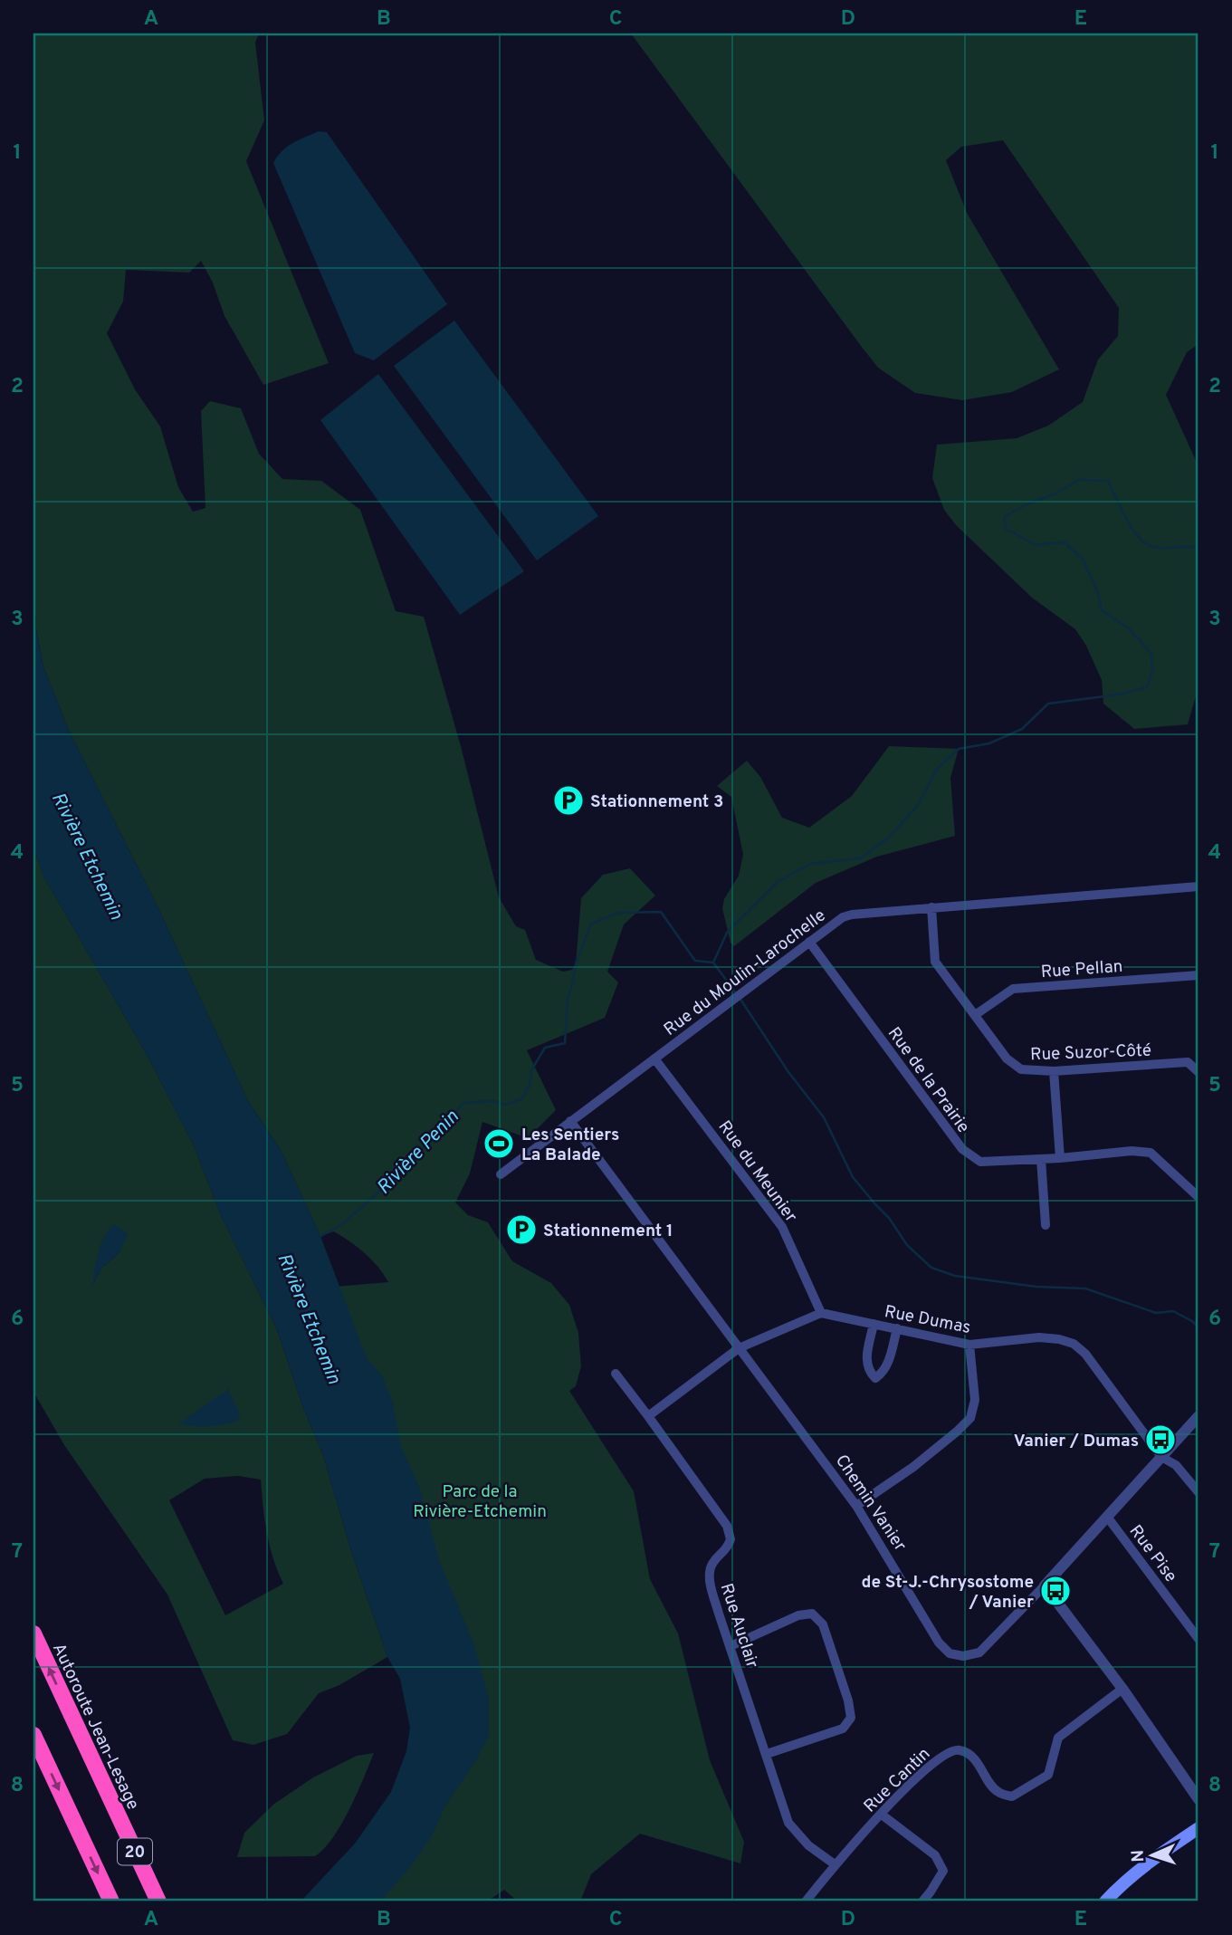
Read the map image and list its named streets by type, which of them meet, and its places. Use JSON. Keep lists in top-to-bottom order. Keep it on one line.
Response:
{"streets":{"highway":["Autoroute Jean-Lesage","20"],"street":["Rue Pellan","Rue du Moulin-Larochelle","Rue Suzor-Côté","Rue de la Prairie","Rue du Meunier","Rue Dumas","Chemin Vanier","Rue Pise","Rue Auclair","Rue Cantin"]},"crossings":[["Rue Pellan","Rue Suzor-Côté"],["Rue du Moulin-Larochelle","Rue Suzor-Côté"],["Rue du Moulin-Larochelle","Rue de la Prairie"],["Rue du Moulin-Larochelle","Rue du Meunier"],["Rue du Moulin-Larochelle","Chemin Vanier"],["Rue du Meunier","Rue Dumas"],["Rue Dumas","Chemin Vanier"],["Chemin Vanier","Rue Pise"],["Rue Auclair","Rue Cantin"]],"water":["Rivière Etchemin","Rivière Penin"],"parks":["Parc de la Rivière-Etchemin"],"places":{"parking":["Stationnement 3","Stationnement 1"],"sports":["Les Sentiers La Balade"],"bus stop":["Vanier / Dumas","de St-J.-Chrysostome / Vanier"]},"north":"left","grid":{"columns":["A","B","C","D","E"],"rows":["1","2","3","4","5","6","7","8"]}}
